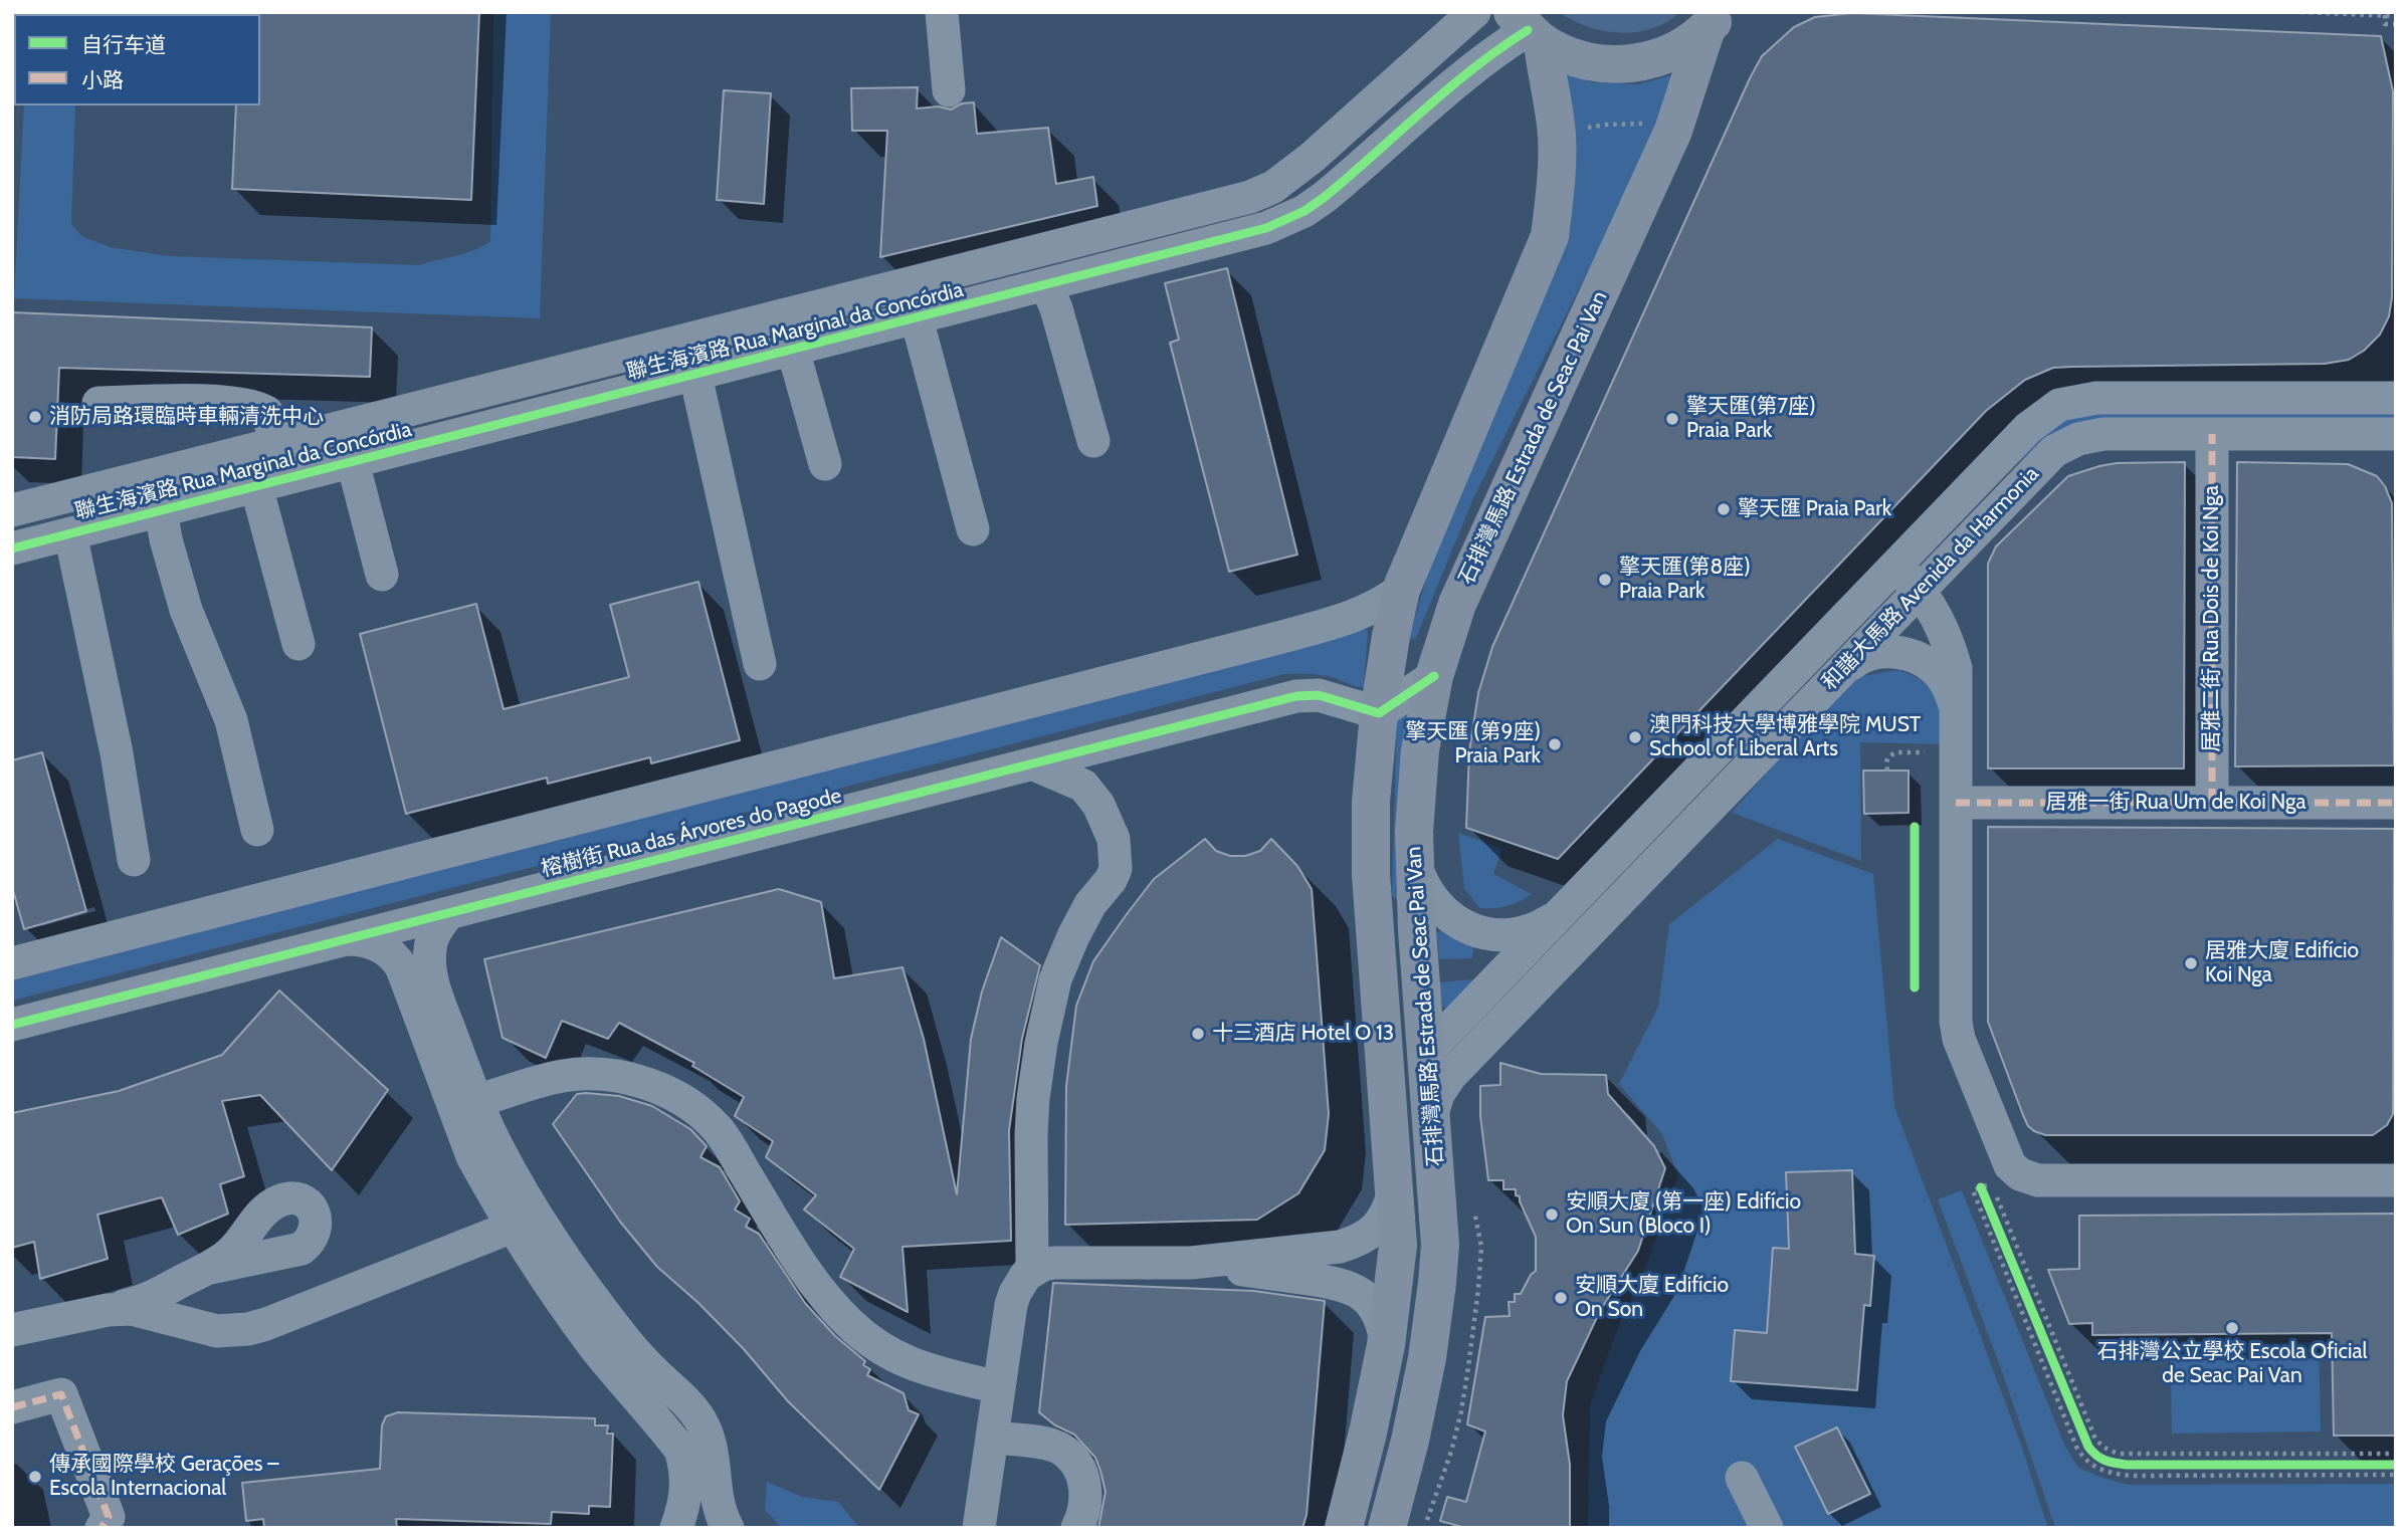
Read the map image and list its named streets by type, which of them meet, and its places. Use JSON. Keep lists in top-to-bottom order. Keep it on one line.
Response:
{"streets":{"main road":["石排灣馬路 Estrada de Seac Pai Van"],"street":["聯生海濱路 Rua Marginal da Concórdia","和諧大馬路 Avenida da Harmonia","居雅二街 Rua Dois de Koi Nga","居雅一街 Rua Um de Koi Nga","榕樹街 Rua das Árvores do Pagode"]},"crossings":[["聯生海濱路 Rua Marginal da Concórdia","石排灣馬路 Estrada de Seac Pai Van"],["石排灣馬路 Estrada de Seac Pai Van","和諧大馬路 Avenida da Harmonia"],["石排灣馬路 Estrada de Seac Pai Van","榕樹街 Rua das Árvores do Pagode"],["和諧大馬路 Avenida da Harmonia","居雅二街 Rua Dois de Koi Nga"],["居雅二街 Rua Dois de Koi Nga","居雅一街 Rua Um de Koi Nga"]],"places":["消防局路環臨時車輛清洗中心","擎天匯(第7座) Praia Park","擎天匯 Praia Park","擎天匯(第8座) Praia Park","澳門科技大學博雅學院 MUST School of Liberal Arts","擎天匯 (第9座) Praia Park","居雅大廈 Edifício Koi Nga","十三酒店 Hotel O 13","安順大廈 (第一座) Edifício On Sun (Bloco I)","安順大廈 Edifício On Son","石排灣公立學校 Escola Oficial de Seac Pai Van","傳承國際學校 Gerações – Escola Internacional"],"legend":["自行车道","小路"]}
